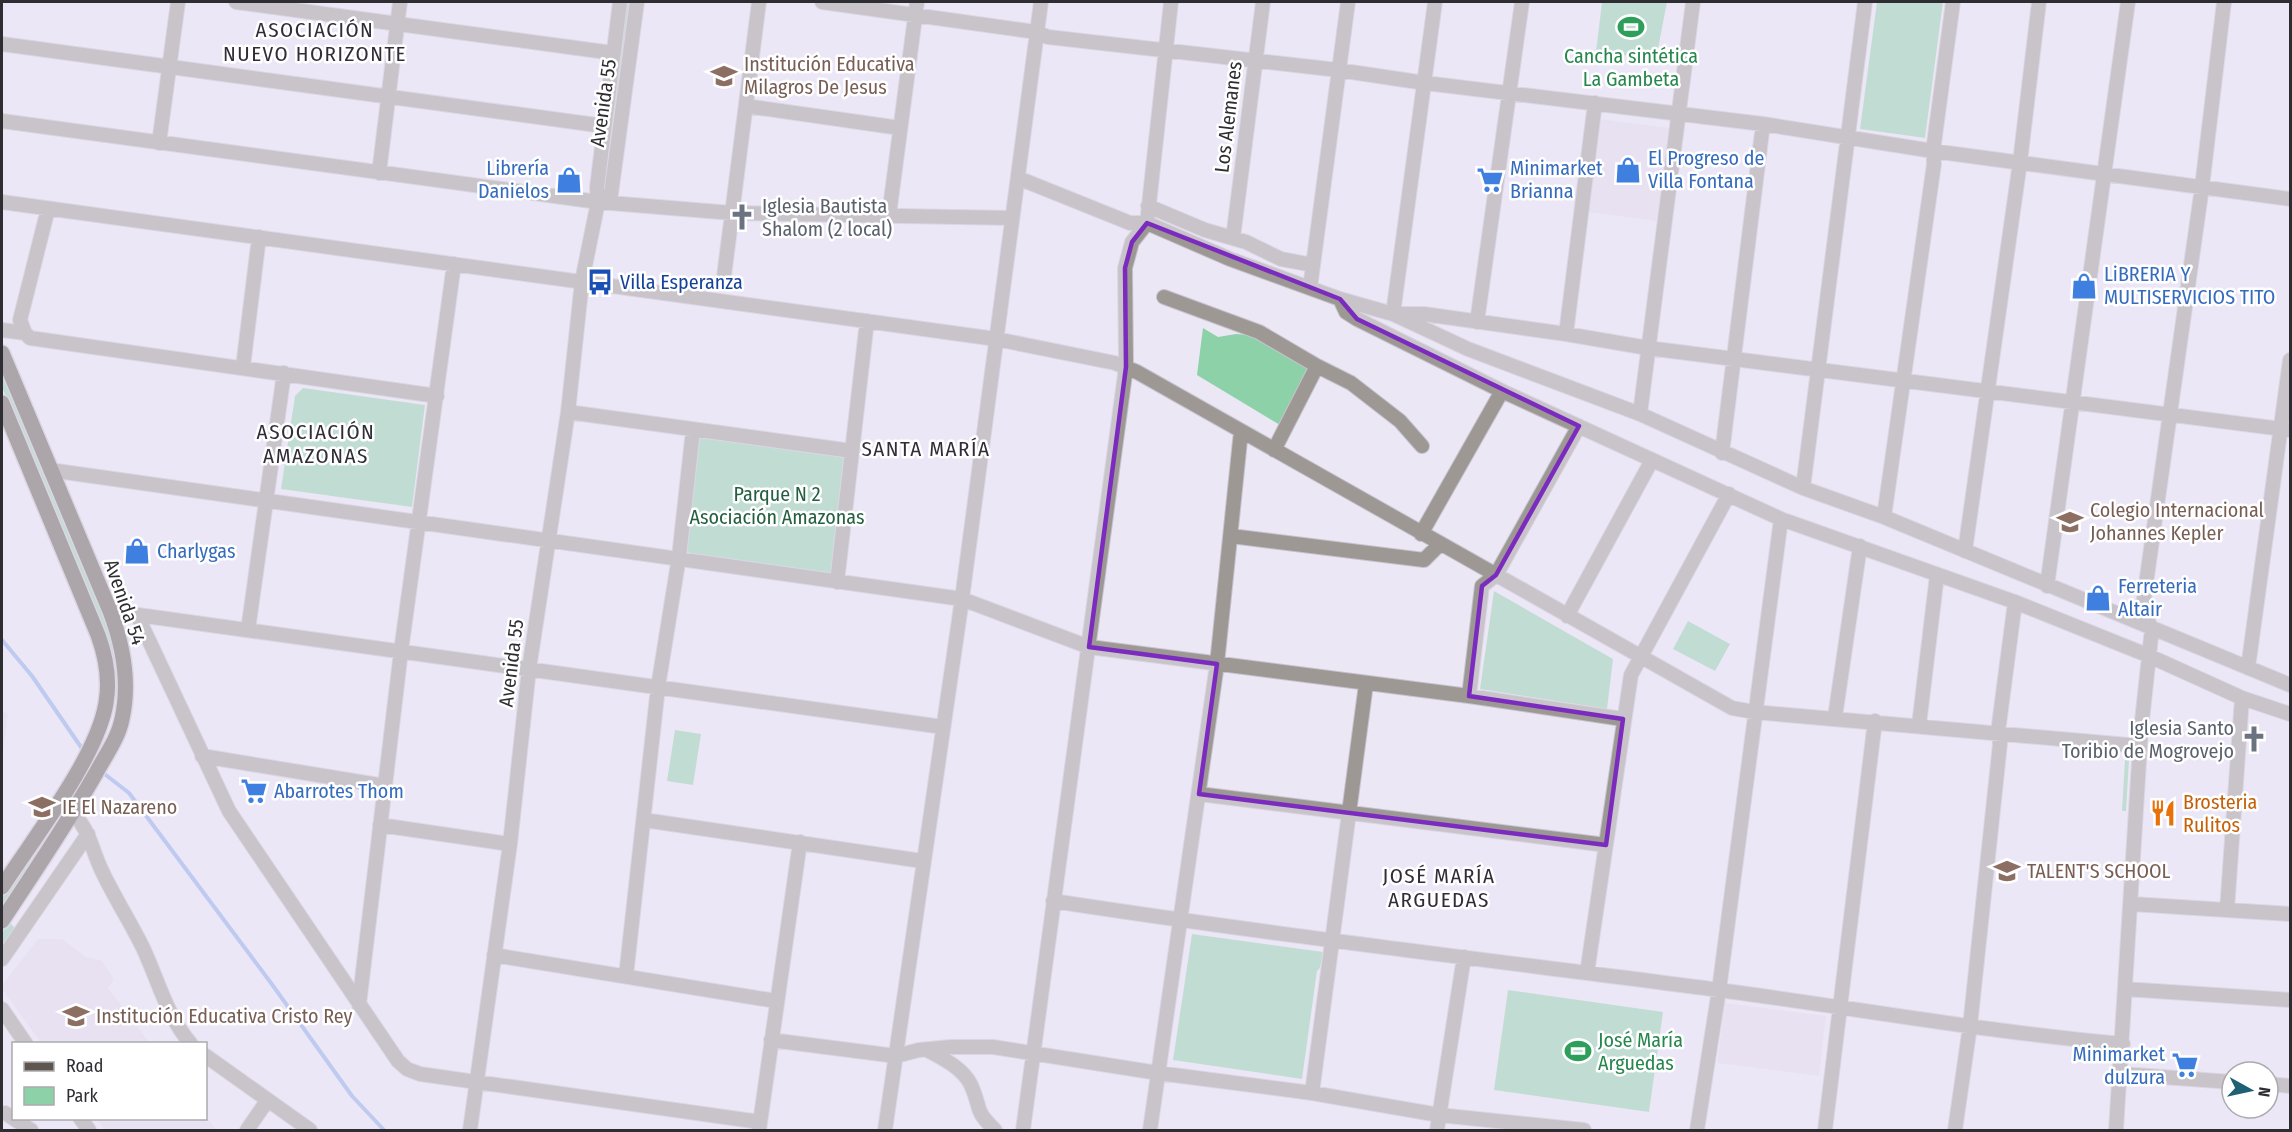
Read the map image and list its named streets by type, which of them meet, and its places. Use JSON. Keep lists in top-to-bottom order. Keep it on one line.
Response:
{"streets":{"main road":["Avenida 54"],"street":["Avenida 55","Los Alemanes"]},"districts":["ASOCIACIÓN NUEVO HORIZONTE","ASOCIACIÓN AMAZONAS","SANTA MARÍA","JOSÉ MARÍA ARGUEDAS"],"parks":["Parque N 2 Asociación Amazonas"],"places":{"sports":["Cancha sintética La Gambeta","José María Arguedas"],"school or university":["Institución Educativa Milagros De Jesus","Colegio Internacional Johannes Kepler","IE El Nazareno","TALENT'S SCHOOL","Institución Educativa Cristo Rey"],"shop":["El Progreso de Villa Fontana","Librería Danielos","LiBRERIA Y MULTISERVICIOS TITO","Charlygas","Ferreteria Altair"],"supermarket":["Minimarket Brianna","Abarrotes Thom","Minimarket dulzura"],"church":["Iglesia Bautista Shalom (2 local)","Iglesia Santo Toribio de Mogrovejo"],"bus stop":["Villa Esperanza"],"restaurant":["Brosteria Rulitos"]},"legend":["Road","Park"],"north":"right"}
